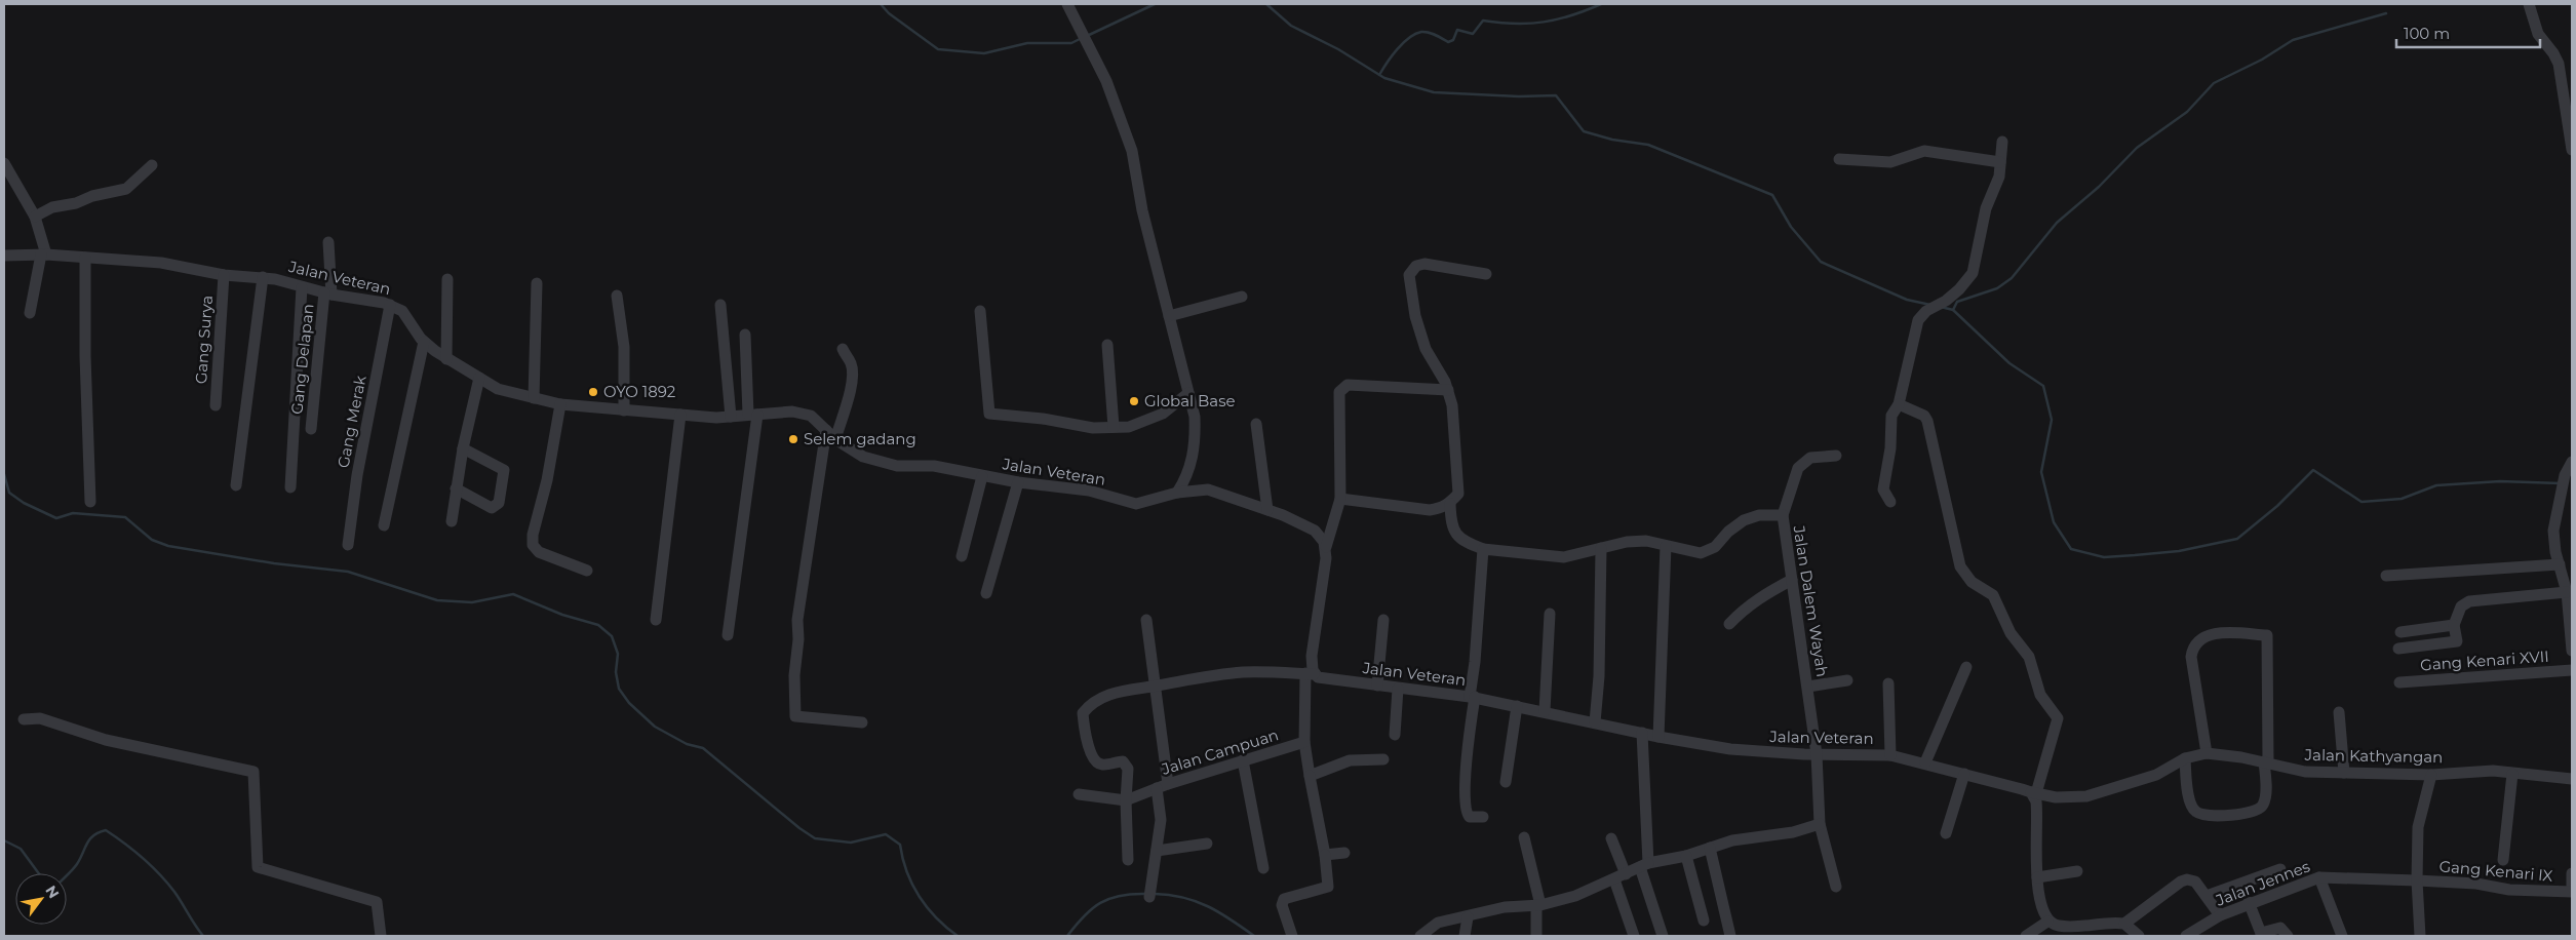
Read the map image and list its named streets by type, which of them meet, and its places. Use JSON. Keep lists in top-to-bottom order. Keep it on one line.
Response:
{"streets":{"street":["Jalan Veteran","Gang Surya","Gang Delapan","Gang Merak","Jalan Dalem Wayah","Gang Kenari XVII","Jalan Campuan","Jalan Kathyangan","Gang Kenari IX","Jalan Jennes"]},"crossings":[["Jalan Veteran","Gang Surya"],["Jalan Veteran","Gang Delapan"],["Jalan Veteran","Gang Merak"],["Jalan Veteran","Jalan Dalem Wayah"],["Jalan Veteran","Jalan Campuan"],["Jalan Veteran","Jalan Kathyangan"],["Gang Kenari IX","Jalan Jennes"]],"places":["OYO 1892","Global Base","Selem gadang"],"scale_bar":"100 m","north":"top right"}
